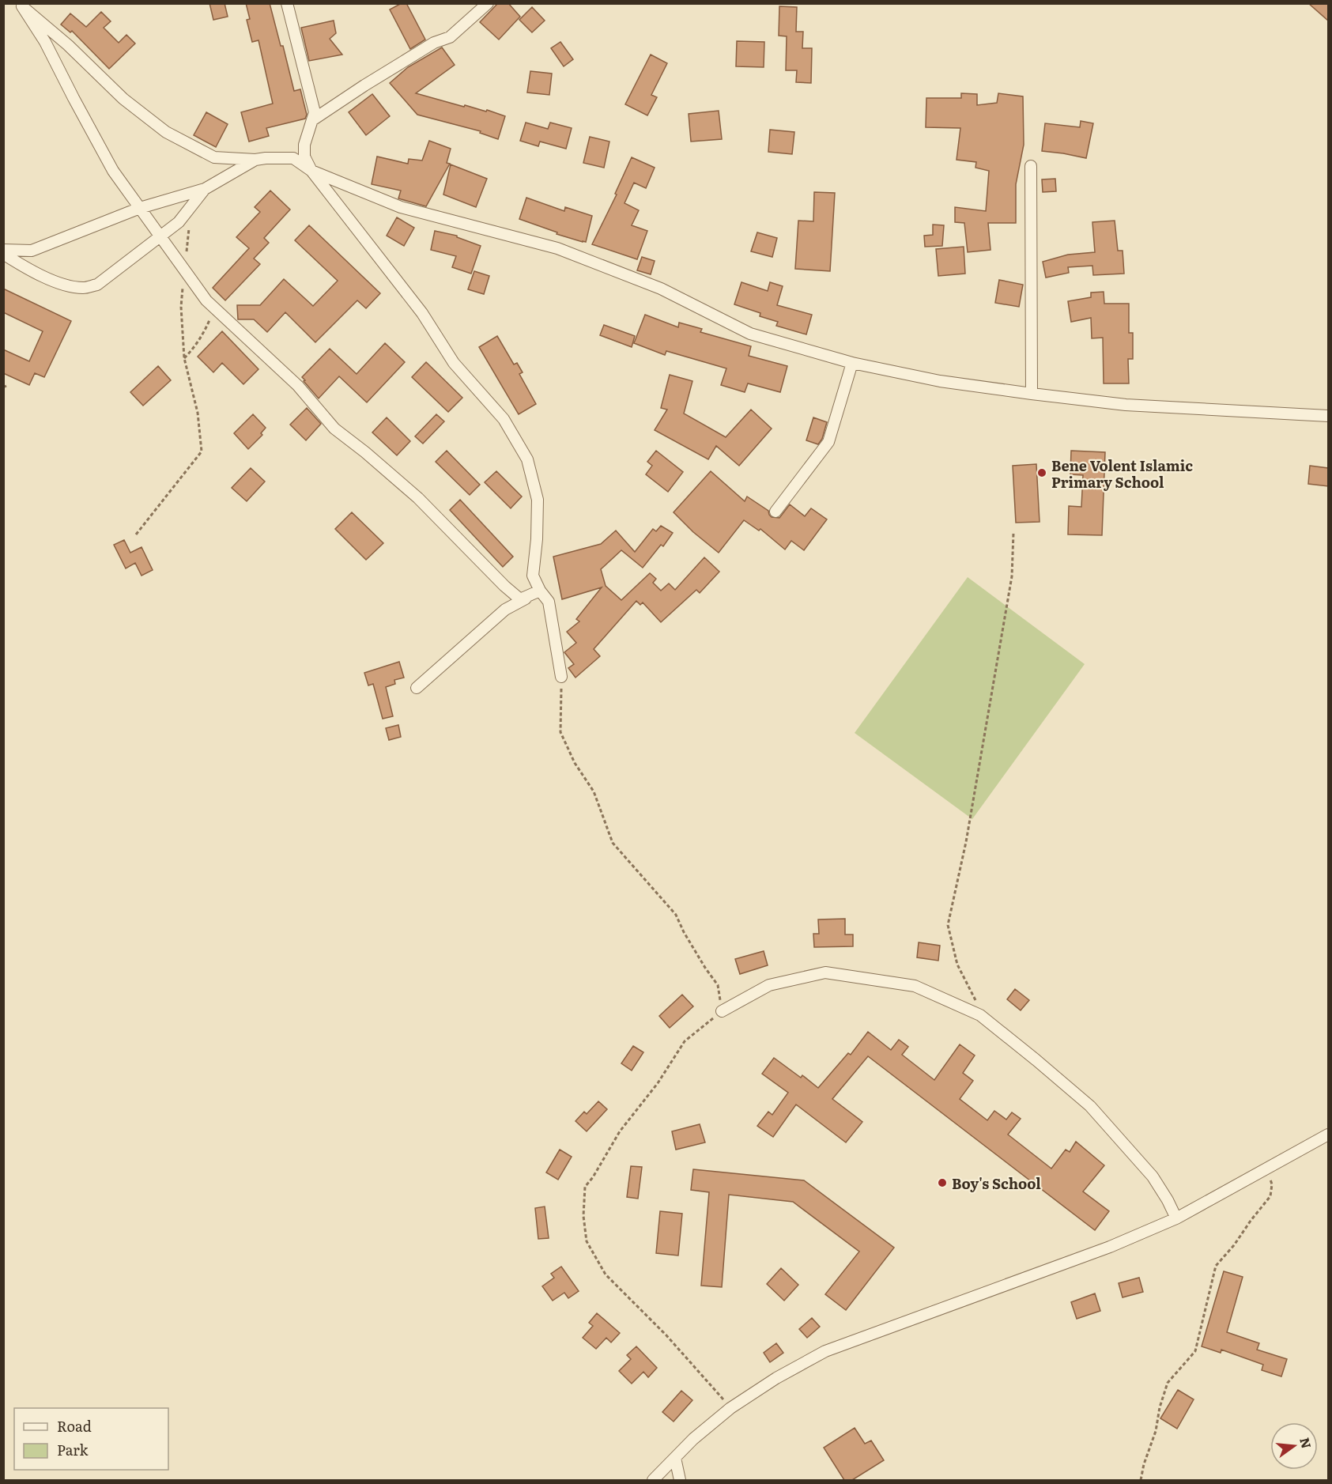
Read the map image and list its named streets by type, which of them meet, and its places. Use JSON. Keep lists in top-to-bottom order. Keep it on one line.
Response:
{"places":["Bene Volent Islamic Primary School","Boy's School"],"legend":["Road","Park"],"north":"right"}
